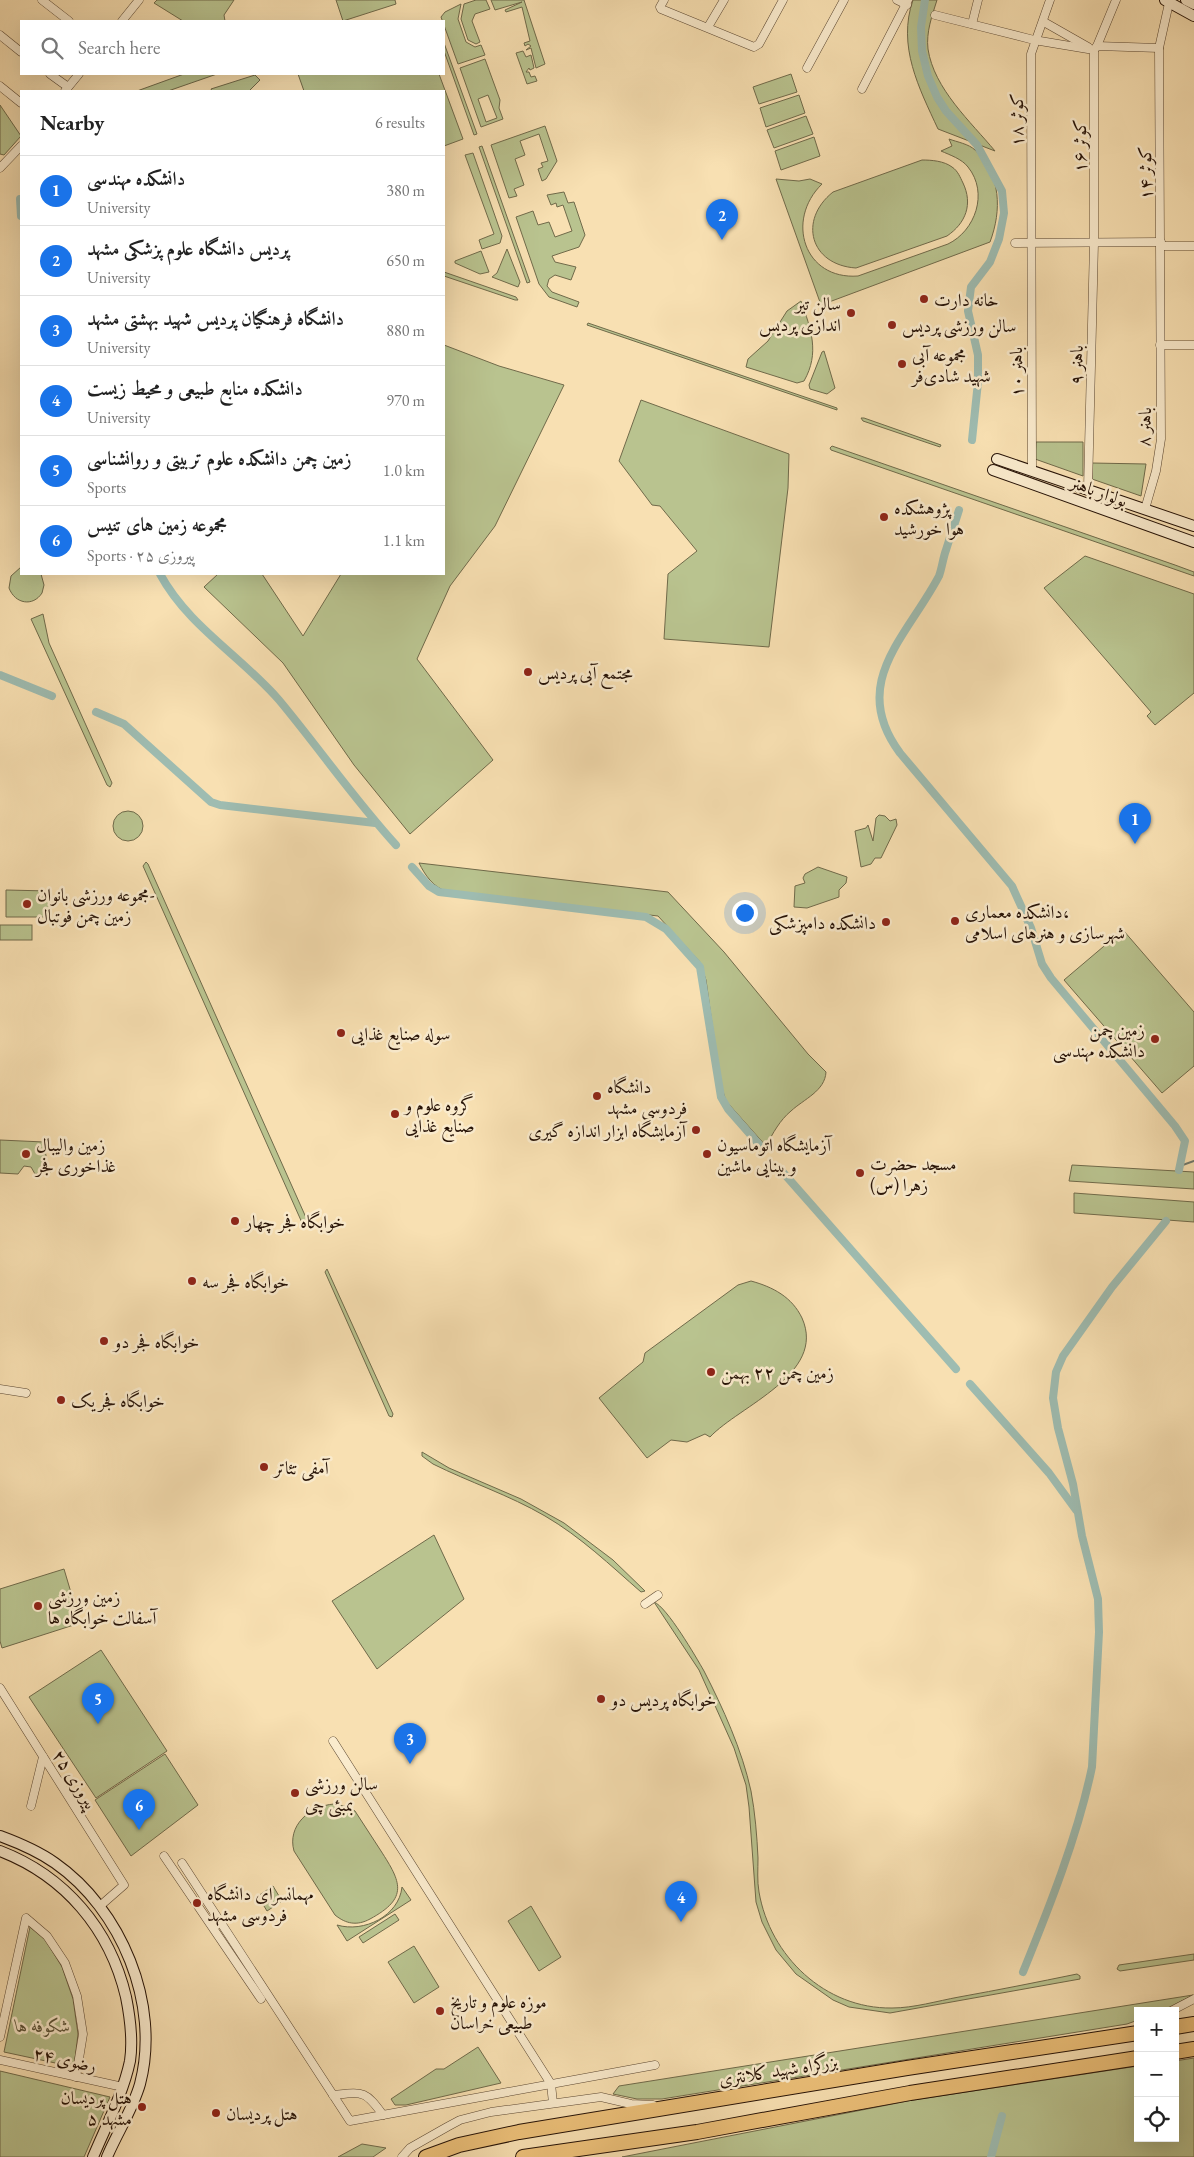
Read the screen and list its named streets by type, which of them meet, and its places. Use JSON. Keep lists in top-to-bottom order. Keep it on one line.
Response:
{"streets":{"highway":["بزرگراه شهید کلانتری"],"street":["کوثر ۱۸","کوثر ۱۶","کوثر ۱۴","باهنر ۹","باهنر ۱۰","باهنر ۸","بولوار باهنر","پیروزی ۲۵","رضوی ۲۴"]},"crossings":[["کوثر ۱۸","باهنر ۱۰"],["کوثر ۱۶","باهنر ۹"],["کوثر ۱۴","باهنر ۸"],["باهنر ۹","بولوار باهنر"],["باهنر ۱۰","بولوار باهنر"],["باهنر ۸","بولوار باهنر"]],"parks":["شکوفه ها"],"places":["خانه دارت","سالن تیر اندازی پردیس","سالن ورزشی پردیس","مجموعه آبی شهید شادی‌فر","پژوهشکده هوا خورشید","مجتمع آبی پردیس","مجموعه ورزشی بانوان- زمین چمن فوتبال","دانشکده معماری، شهرسازی و هنرهای اسلامی","دانشکده دامپزشکی","سوله صنایع غذایی","زمین چمن دانشکده مهندسی","دانشگاه فردوسی مشهد","گروه علوم و صنایع غذایی","آزمایشگاه ابزار اندازه گیری","زمین والیبال غذاخوری فجر","آزمایشگاه اتوماسیون و بینایی ماشین","مسجد حضرت زهرا (س)","خوابگاه فجر چهار","خوابگاه فجر سه","خوابگاه فجر دو","زمین چمن ۲۲ بهمن","خوابگاه فجر یک","آمفی تئاتر","زمین ورزشی آسفالت خوابگاه ها","خوابگاه پردیس دو","سالن ورزشی بمبئی چی","مهمانسرای دانشگاه فردوسی مشهد","موزه علوم و تاریخ طبیعی خراسان","هتل پردیسان ۵ مشهد","هتل پردیسان"],"page":{"search":"Search here","heading":["Nearby","6 results"],"list":[{"mark":"1","name":"دانشکده مهندسی","note":"University","value":"380 m"},{"mark":"2","name":"پردیس دانشگاه علوم پزشکی مشهد","note":"University","value":"650 m"},{"mark":"3","name":"دانشگاه فرهنگیان پردیس شهید بهشتی مشهد","note":"University","value":"880 m"},{"mark":"4","name":"دانشکده منابع طبیعی و محیط زیست","note":"University","value":"970 m"},{"mark":"5","name":"زمین چمن دانشکده علوم تربیتی و روانشناسی","note":"Sports","value":"1.0 km"},{"mark":"6","name":"مجموعه زمین های تنیس","note":"Sports · پیروزی ۲۵","value":"1.1 km"}],"pins":["2","1","5","3","6","4"],"map_buttons":["+","−"]}}
